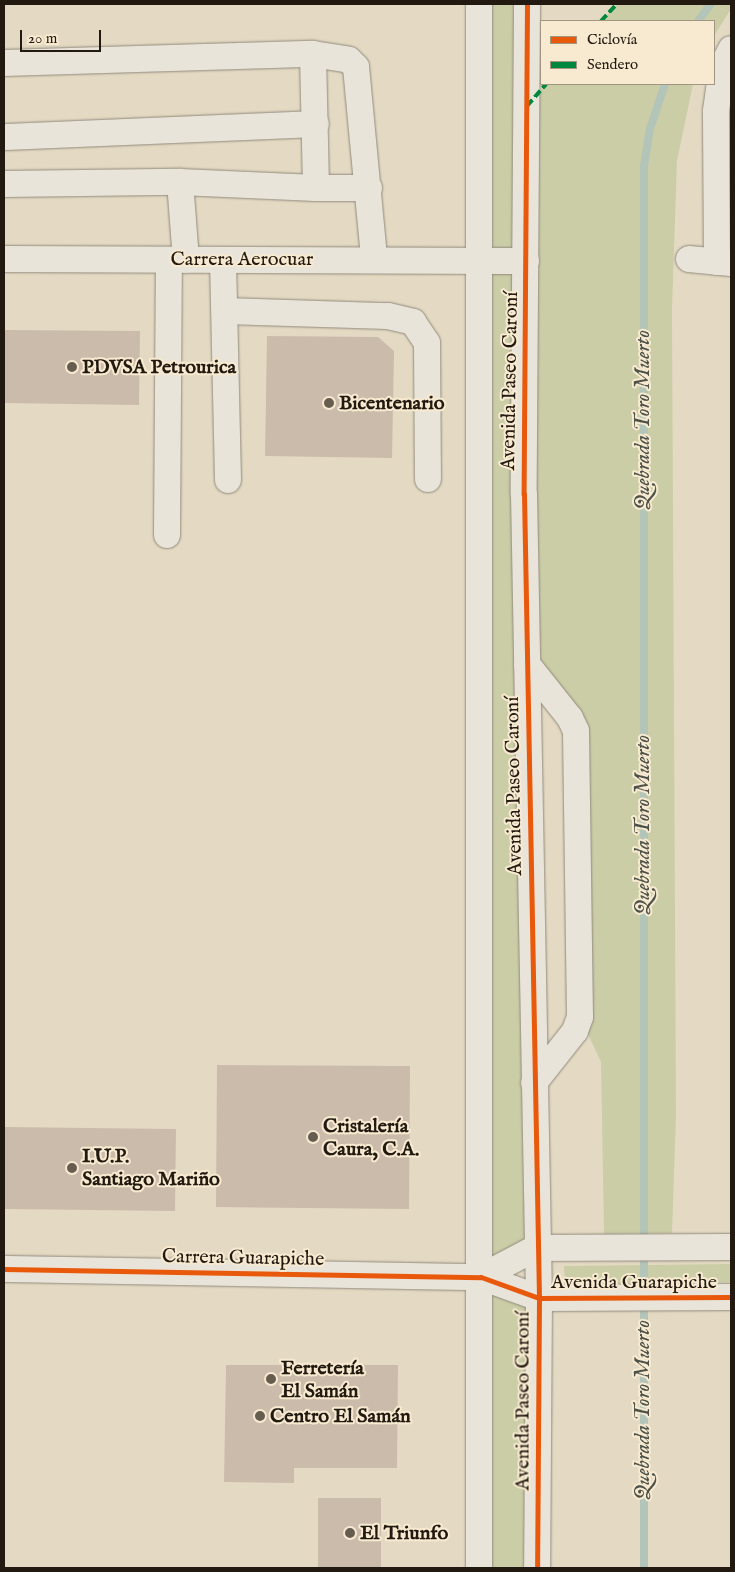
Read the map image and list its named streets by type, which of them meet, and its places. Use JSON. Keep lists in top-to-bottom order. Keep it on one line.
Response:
{"streets":{"street":["Carrera Aerocuar","Avenida Paseo Caroní","Carrera Guarapiche","Avenida Guarapiche"]},"crossings":[["Carrera Aerocuar","Avenida Paseo Caroní"],["Avenida Paseo Caroní","Carrera Guarapiche"],["Avenida Paseo Caroní","Avenida Guarapiche"],["Carrera Guarapiche","Avenida Guarapiche"]],"water":["Quebrada Toro Muerto"],"places":["PDVSA Petrourica","Bicentenario","Cristalería Caura, C.A.","I.U.P. Santiago Mariño","Ferretería El Samán","Centro El Samán","El Triunfo"],"legend":["Ciclovía","Sendero"],"scale_bar":"20 m"}
